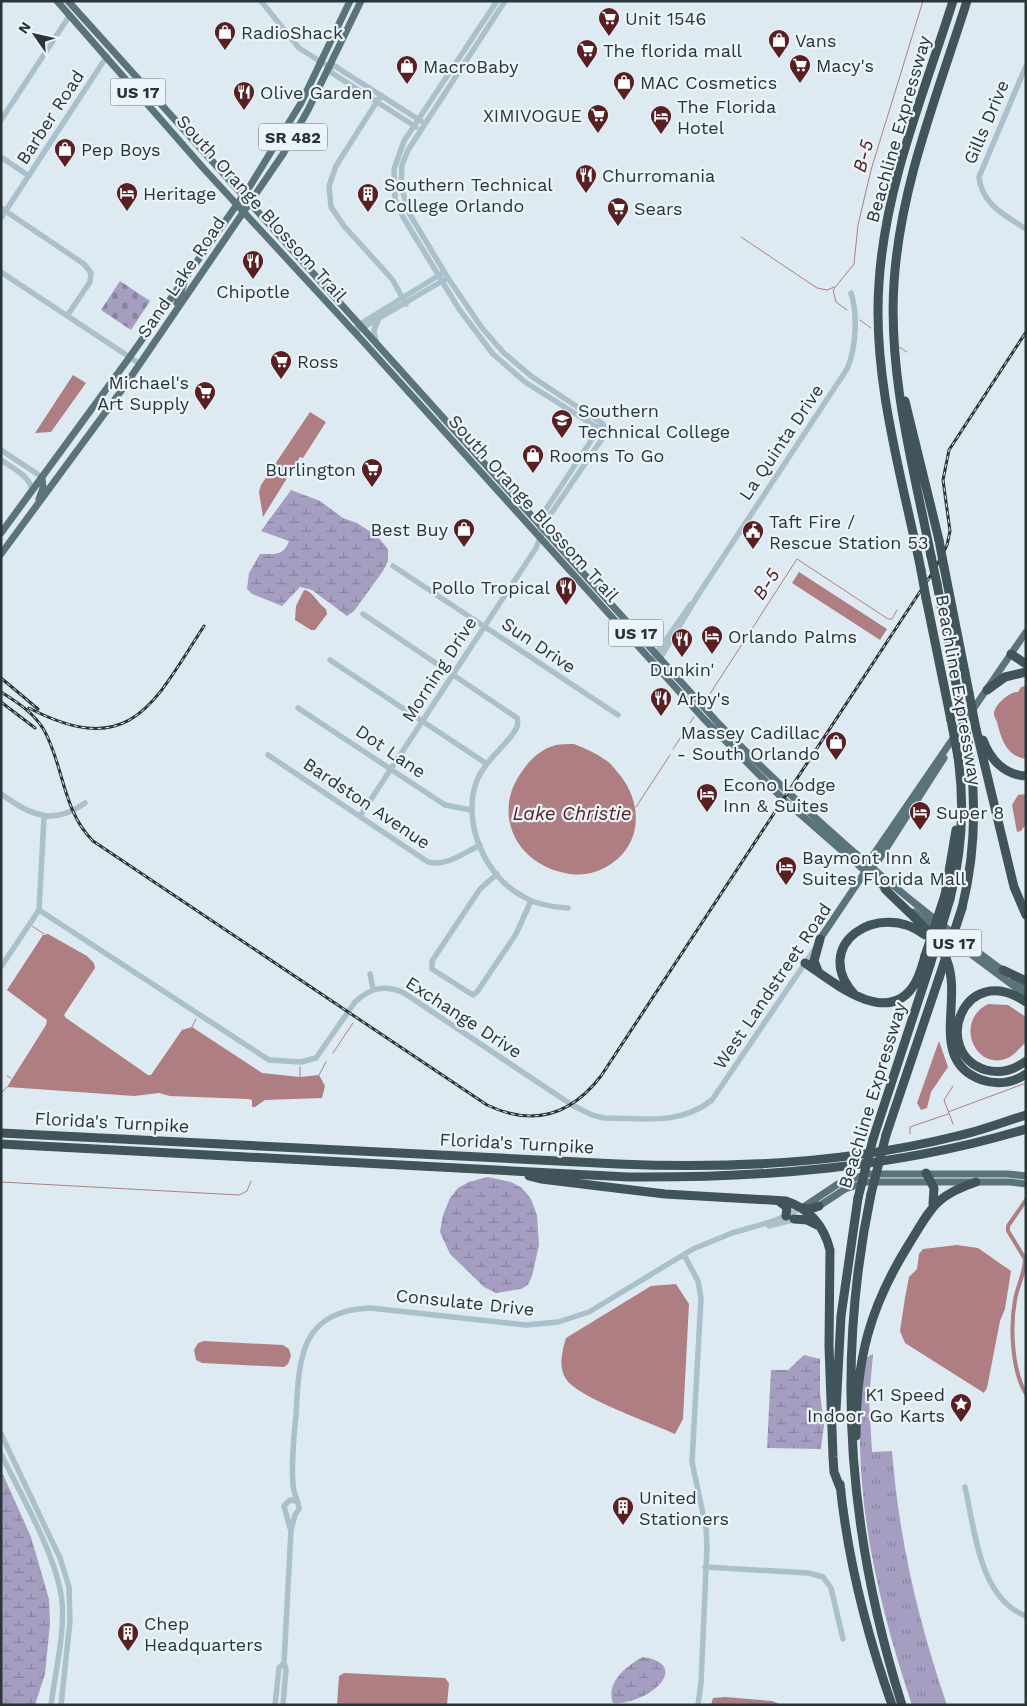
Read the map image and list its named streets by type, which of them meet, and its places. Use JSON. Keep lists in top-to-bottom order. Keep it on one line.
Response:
{"streets":{"highway":["Beachline Expressway","Florida's Turnpike"],"main road":["US 17","SR 482","South Orange Blossom Trail","Sand Lake Road","West Landstreet Road","Consulate Drive"],"street":["Barber Road","Gills Drive","La Quinta Drive","Sun Drive","Morning Drive","Dot Lane","Bardston Avenue","Exchange Drive"]},"crossings":[["Barber Road","South Orange Blossom Trail"],["South Orange Blossom Trail","Sand Lake Road"],["South Orange Blossom Trail","La Quinta Drive"],["South Orange Blossom Trail","Morning Drive"],["South Orange Blossom Trail","West Landstreet Road"],["Sun Drive","Morning Drive"],["Morning Drive","Dot Lane"],["Morning Drive","Bardston Avenue"],["West Landstreet Road","Exchange Drive"]],"water":["B-5","Lake Christie"],"places":{"supermarket":["Unit 1546","The florida mall","Macy's","XIMIVOGUE","Sears","Ross","Michael's Art Supply","Burlington"],"shop":["RadioShack","Vans","MacroBaby","MAC Cosmetics","Pep Boys","Rooms To Go","Best Buy","Massey Cadillac - South Orlando"],"restaurant":["Olive Garden","Churromania","Chipotle","Pollo Tropical","Dunkin'","Arby's"],"hotel":["The Florida Hotel","Heritage","Orlando Palms","Econo Lodge Inn & Suites","Super 8","Baymont Inn & Suites Florida Mall"],"building":["Southern Technical College Orlando","United Stationers","Chep Headquarters"],"school or university":["Southern Technical College"],"public building":["Taft Fire / Rescue Station 53"],"place":["K1 Speed Indoor Go Karts"]},"north":"top left"}
